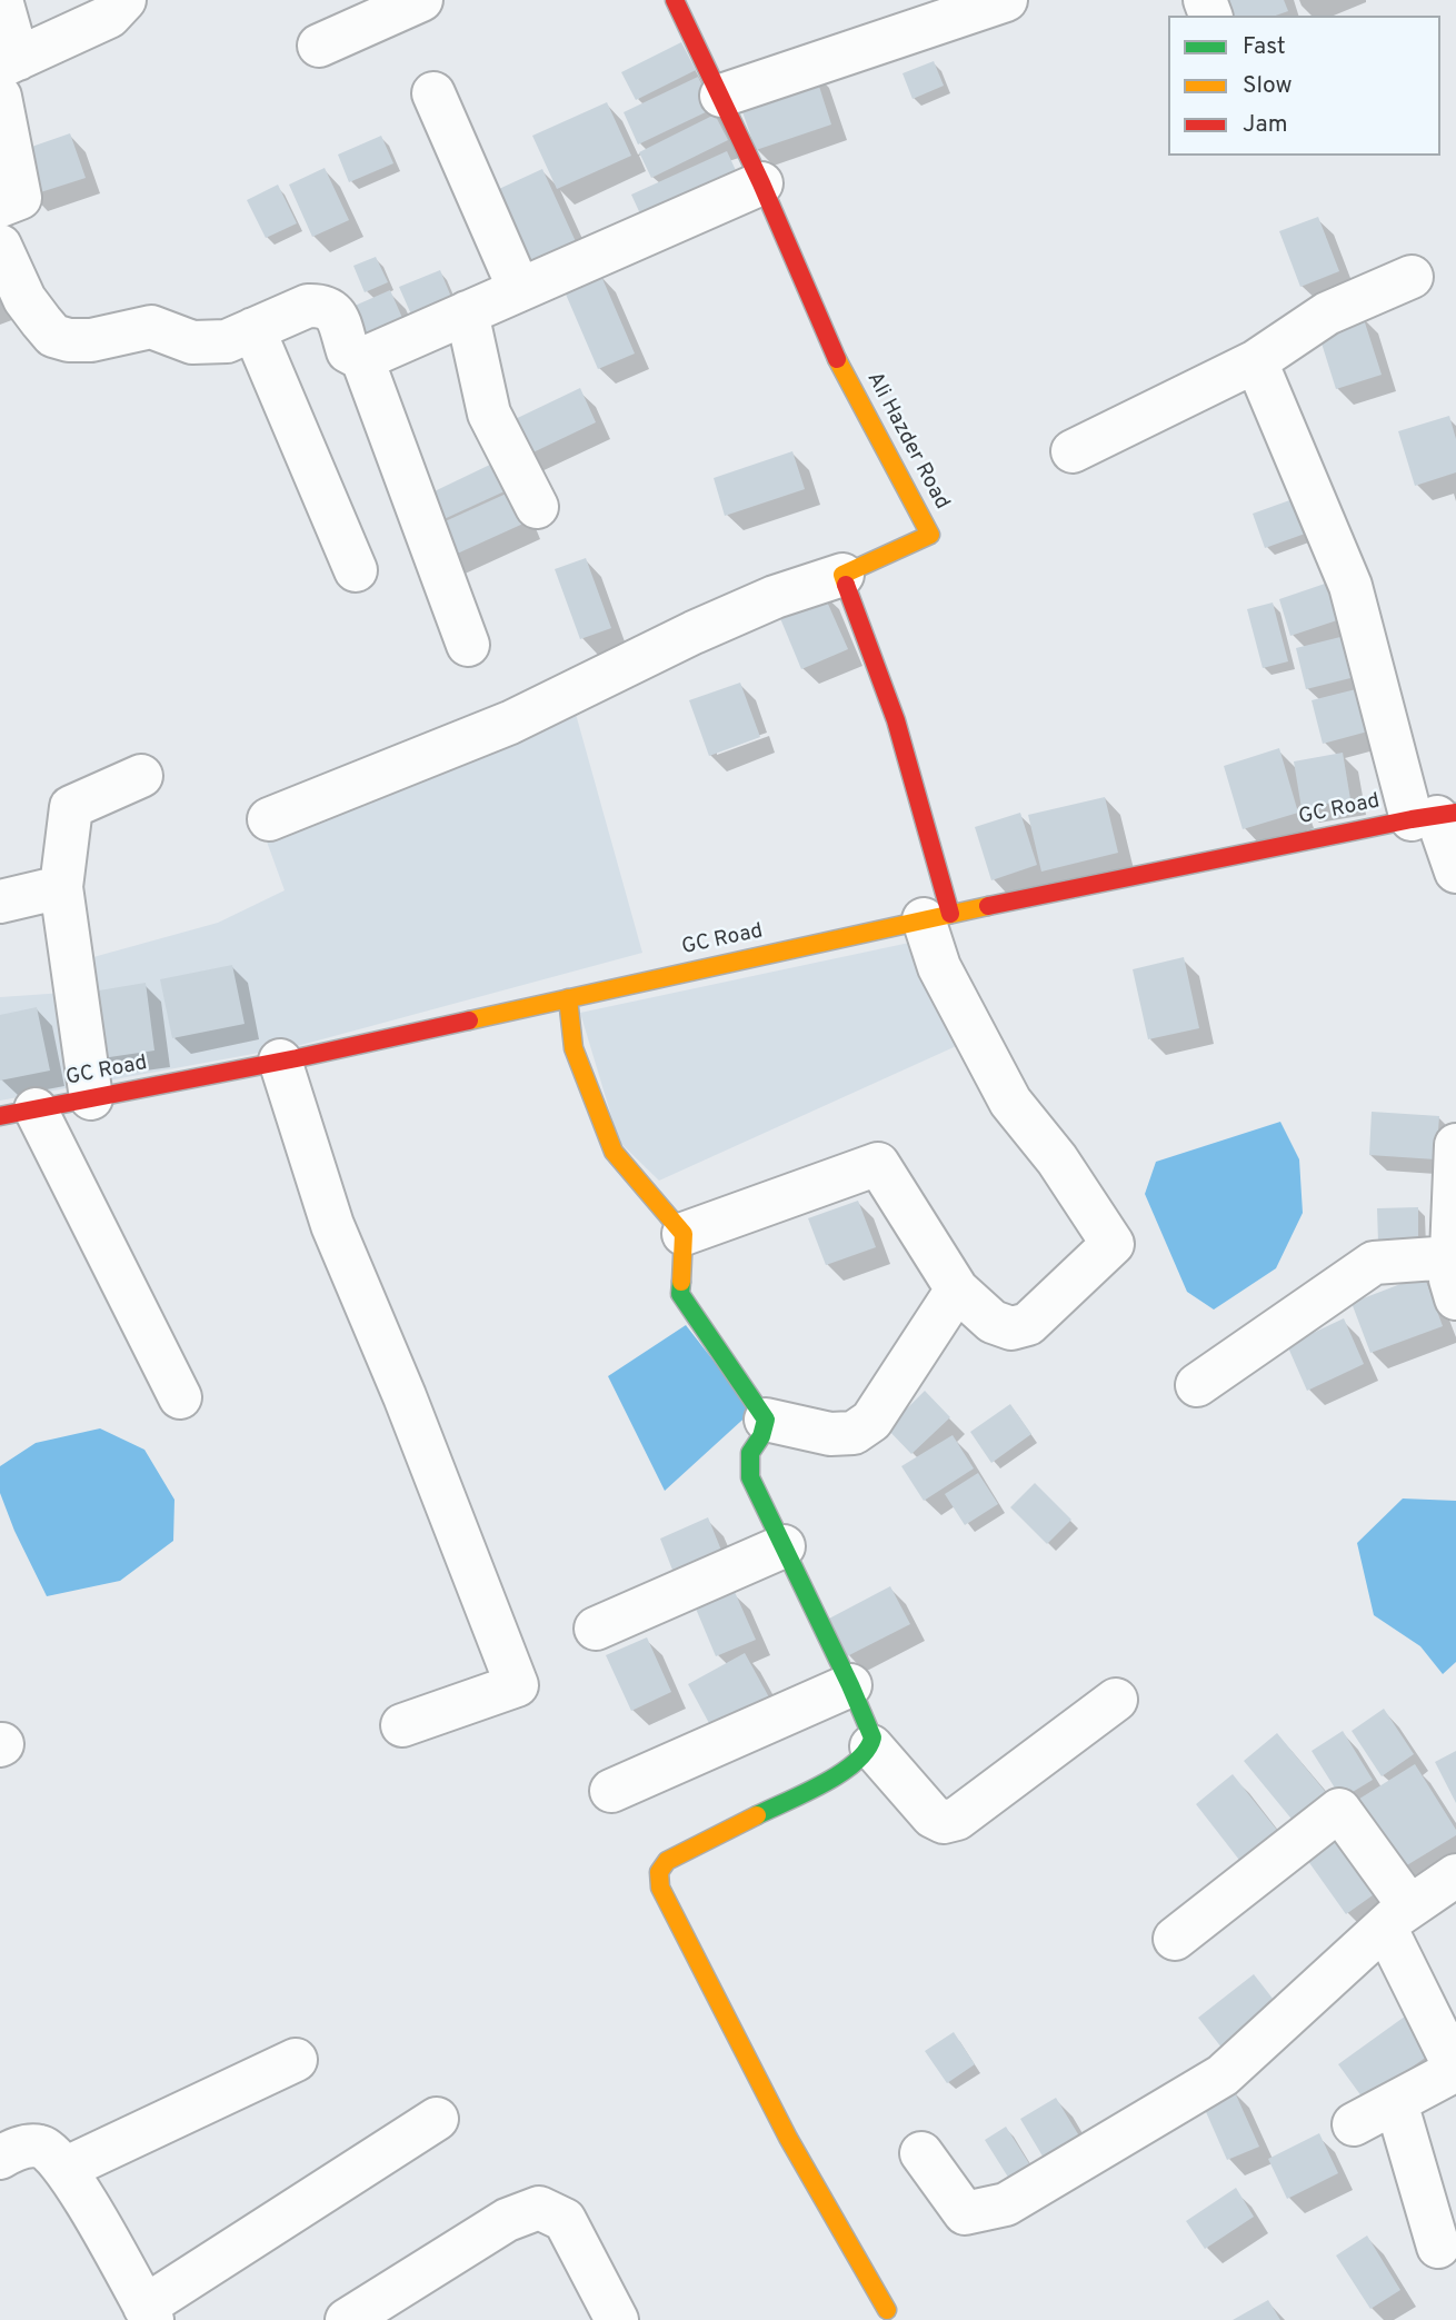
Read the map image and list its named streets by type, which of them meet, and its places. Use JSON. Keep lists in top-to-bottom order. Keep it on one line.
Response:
{"streets":{"street":["Ali Hazder Road","GC Road"]},"legend":["Fast","Slow","Jam"]}
